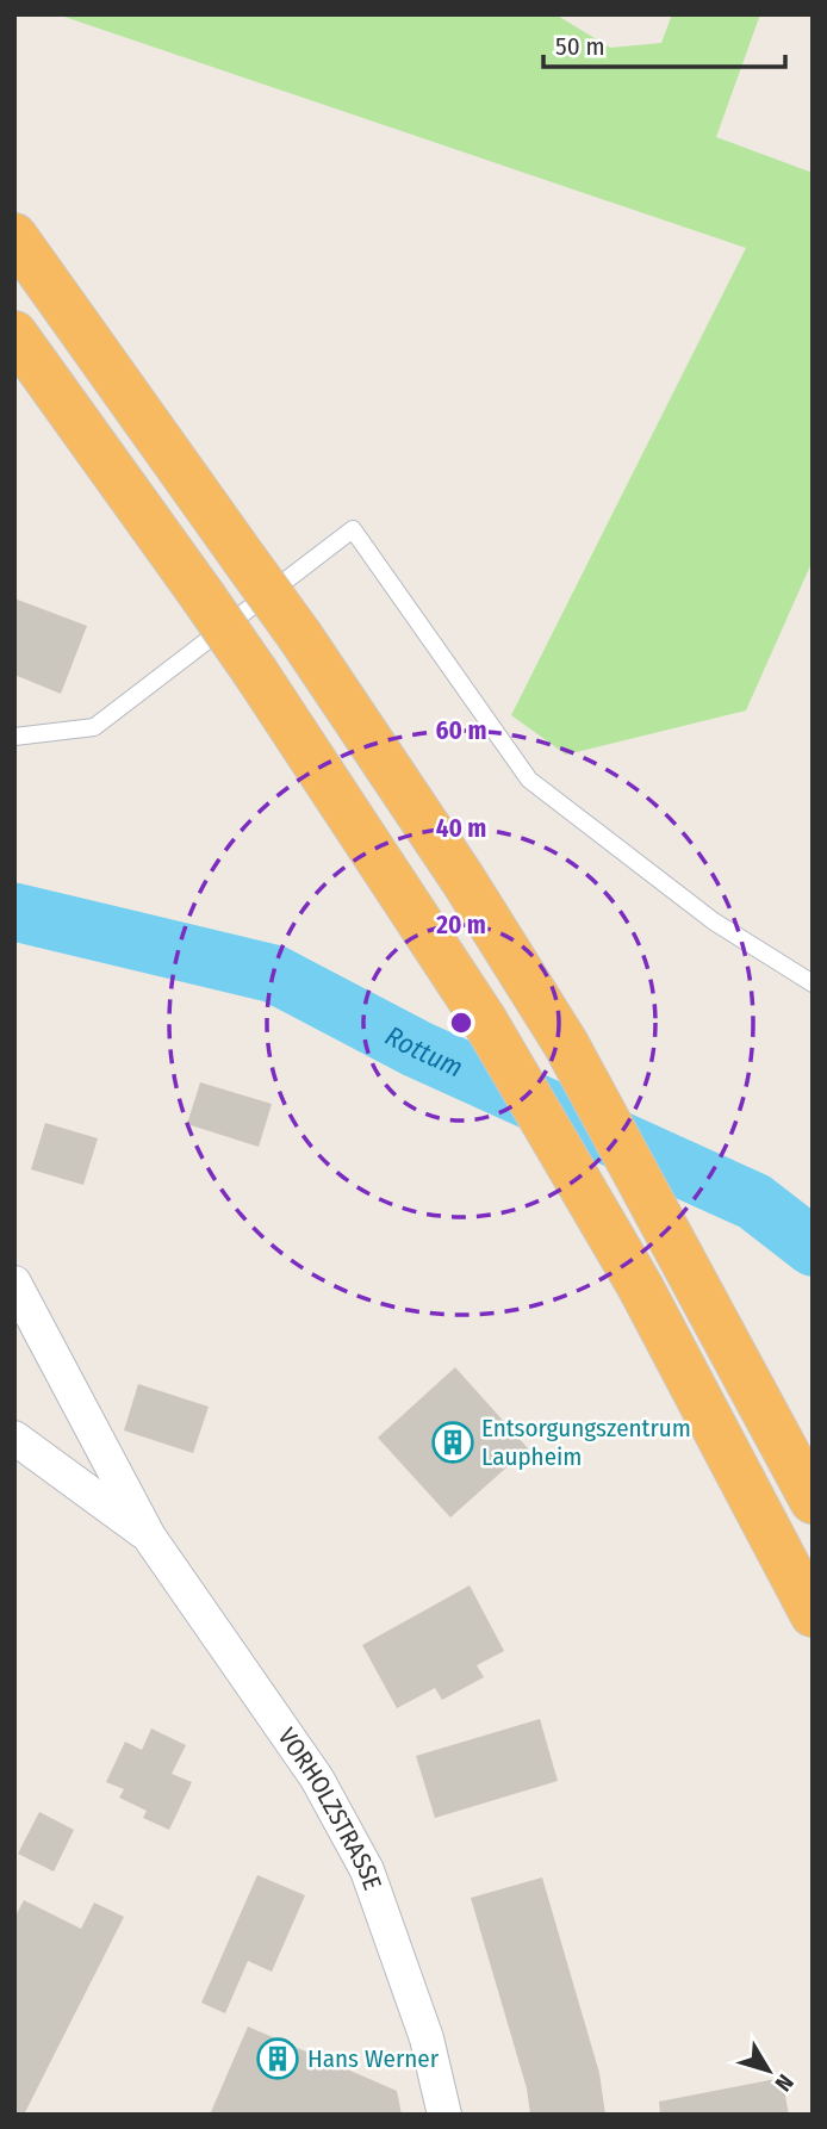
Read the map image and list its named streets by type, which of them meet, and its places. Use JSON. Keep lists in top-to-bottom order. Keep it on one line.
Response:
{"streets":{"street":["VORHOLZSTRASSE"]},"water":["Rottum"],"places":{"building":["Entsorgungszentrum Laupheim","Hans Werner"]},"scale_bar":"50 m","north":"bottom right","rings":["60 m","40 m","20 m"]}
